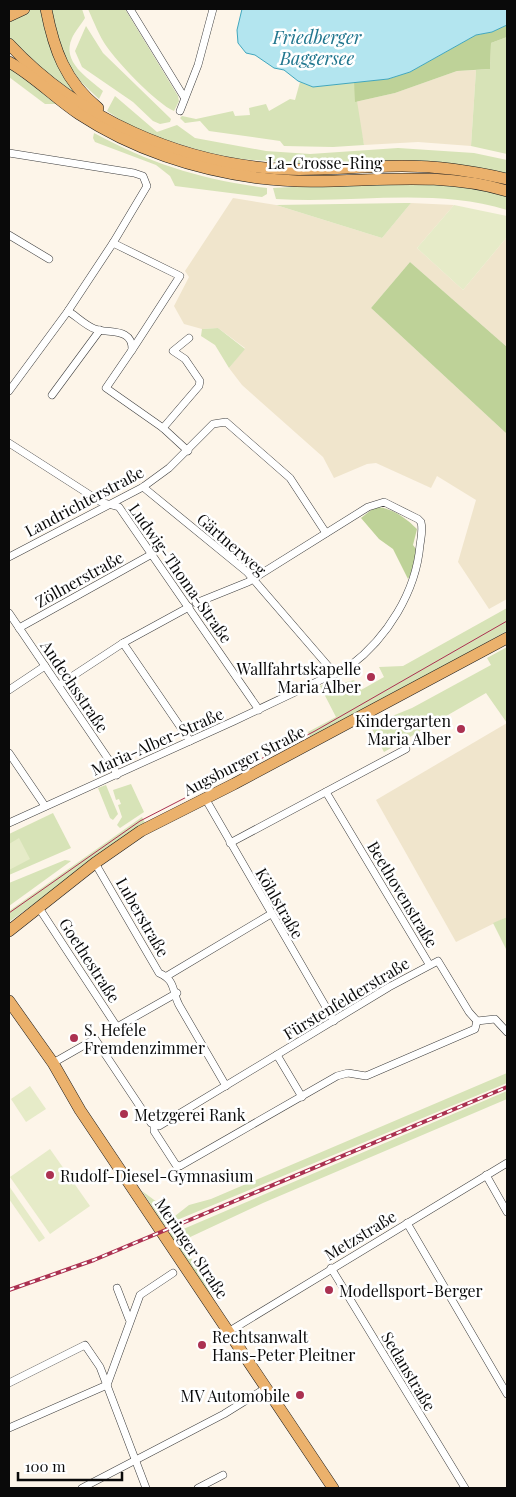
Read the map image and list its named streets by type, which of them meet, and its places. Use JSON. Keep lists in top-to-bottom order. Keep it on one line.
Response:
{"streets":{"main road":["La-Crosse-Ring","Augsburger Straße","Meringer Straße"],"street":["Landrichterstraße","Gärtnerweg","Ludwig-Thoma-Straße","Zöllnerstraße","Andechsstraße","Maria-Alber-Straße","Beethovenstraße","Köhlstraße","Luberstraße","Goethestraße","Fürstenfelderstraße","Metzstraße","Sedanstraße"]},"crossings":[["Landrichterstraße","Gärtnerweg"],["Landrichterstraße","Ludwig-Thoma-Straße"],["Landrichterstraße","Maria-Alber-Straße"],["Gärtnerweg","Maria-Alber-Straße"],["Ludwig-Thoma-Straße","Zöllnerstraße"],["Ludwig-Thoma-Straße","Maria-Alber-Straße"],["Zöllnerstraße","Andechsstraße"],["Andechsstraße","Maria-Alber-Straße"],["Augsburger Straße","Köhlstraße"],["Augsburger Straße","Luberstraße"],["Augsburger Straße","Goethestraße"],["Beethovenstraße","Fürstenfelderstraße"],["Köhlstraße","Fürstenfelderstraße"],["Luberstraße","Goethestraße"],["Luberstraße","Fürstenfelderstraße"],["Metzstraße","Meringer Straße"],["Metzstraße","Sedanstraße"]],"water":["Friedberger Baggersee"],"places":["Wallfahrtskapelle Maria Alber","Kindergarten Maria Alber","S. Hefele Fremdenzimmer","Metzgerei Rank","Rudolf-Diesel-Gymnasium","Modellsport-Berger","Rechtsanwalt Hans-Peter Pleitner","MV Automobile"],"scale_bar":"100 m"}
